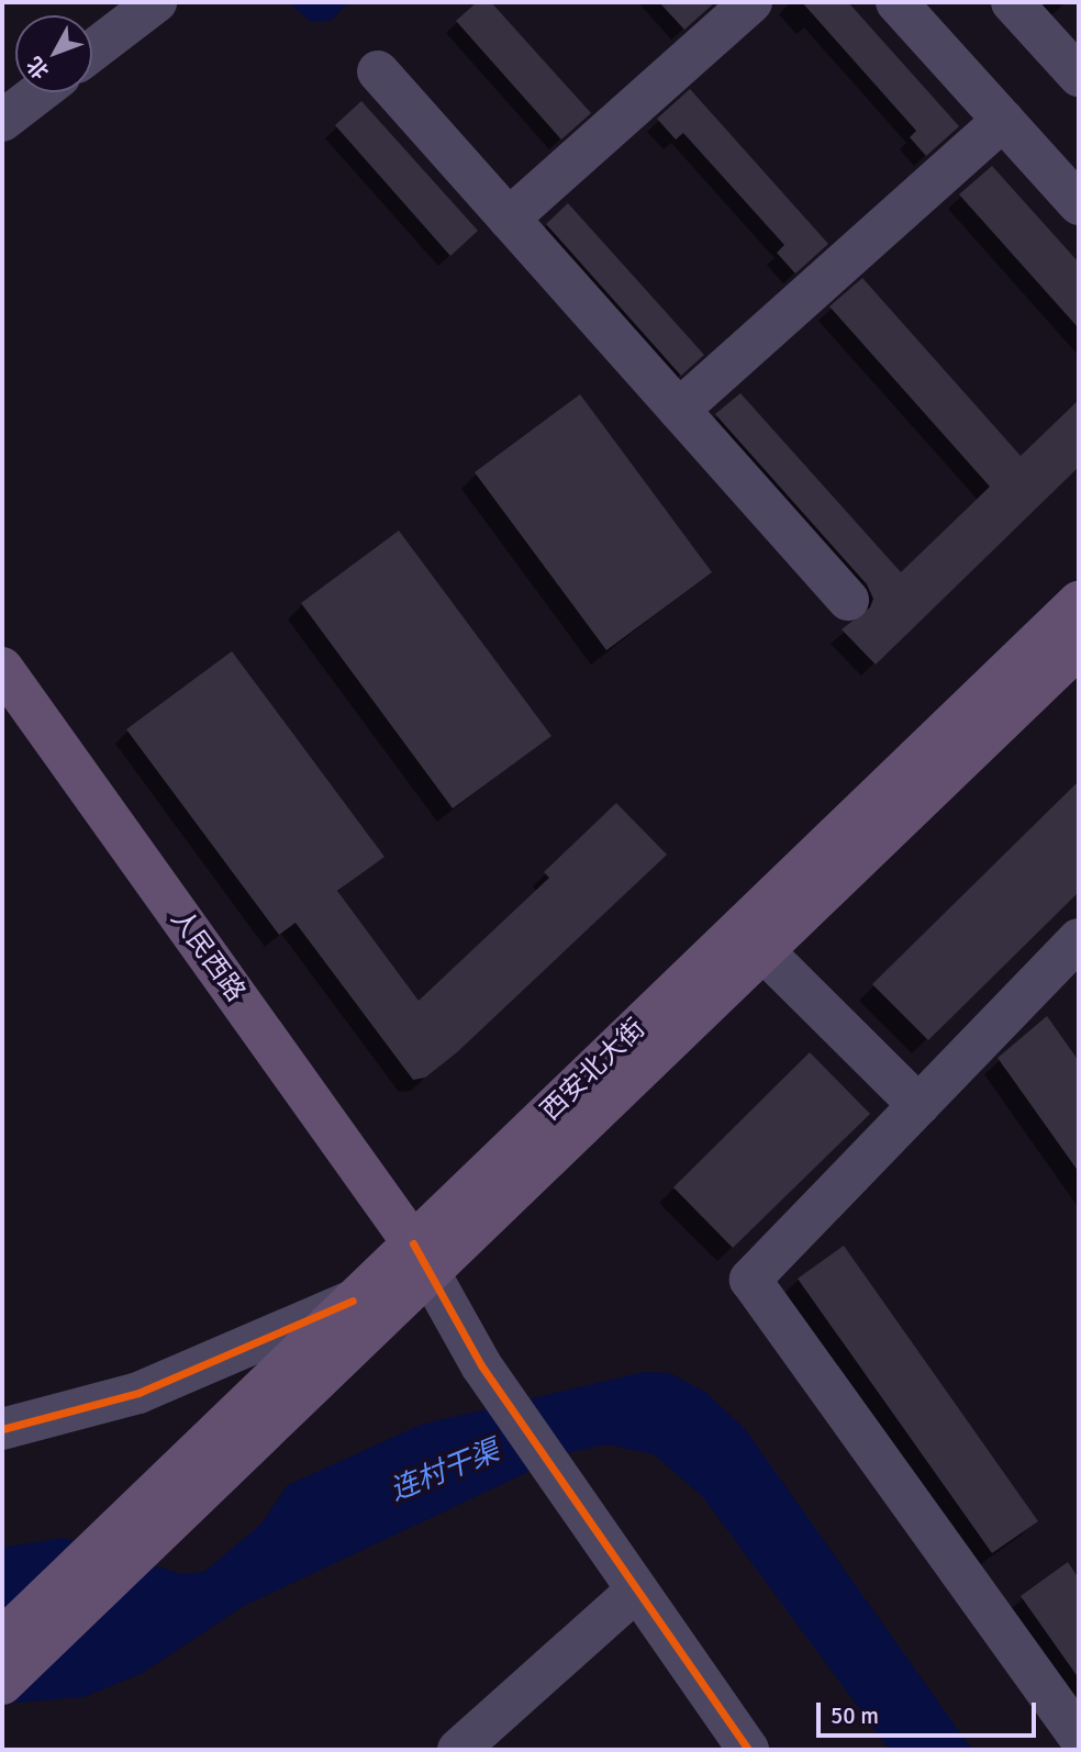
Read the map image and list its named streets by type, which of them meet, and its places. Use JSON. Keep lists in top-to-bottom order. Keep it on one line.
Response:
{"streets":{"main road":["人民西路","西安北大街"]},"crossings":[["人民西路","西安北大街"]],"water":["连村干渠"],"scale_bar":"50 m","north":"bottom left"}
